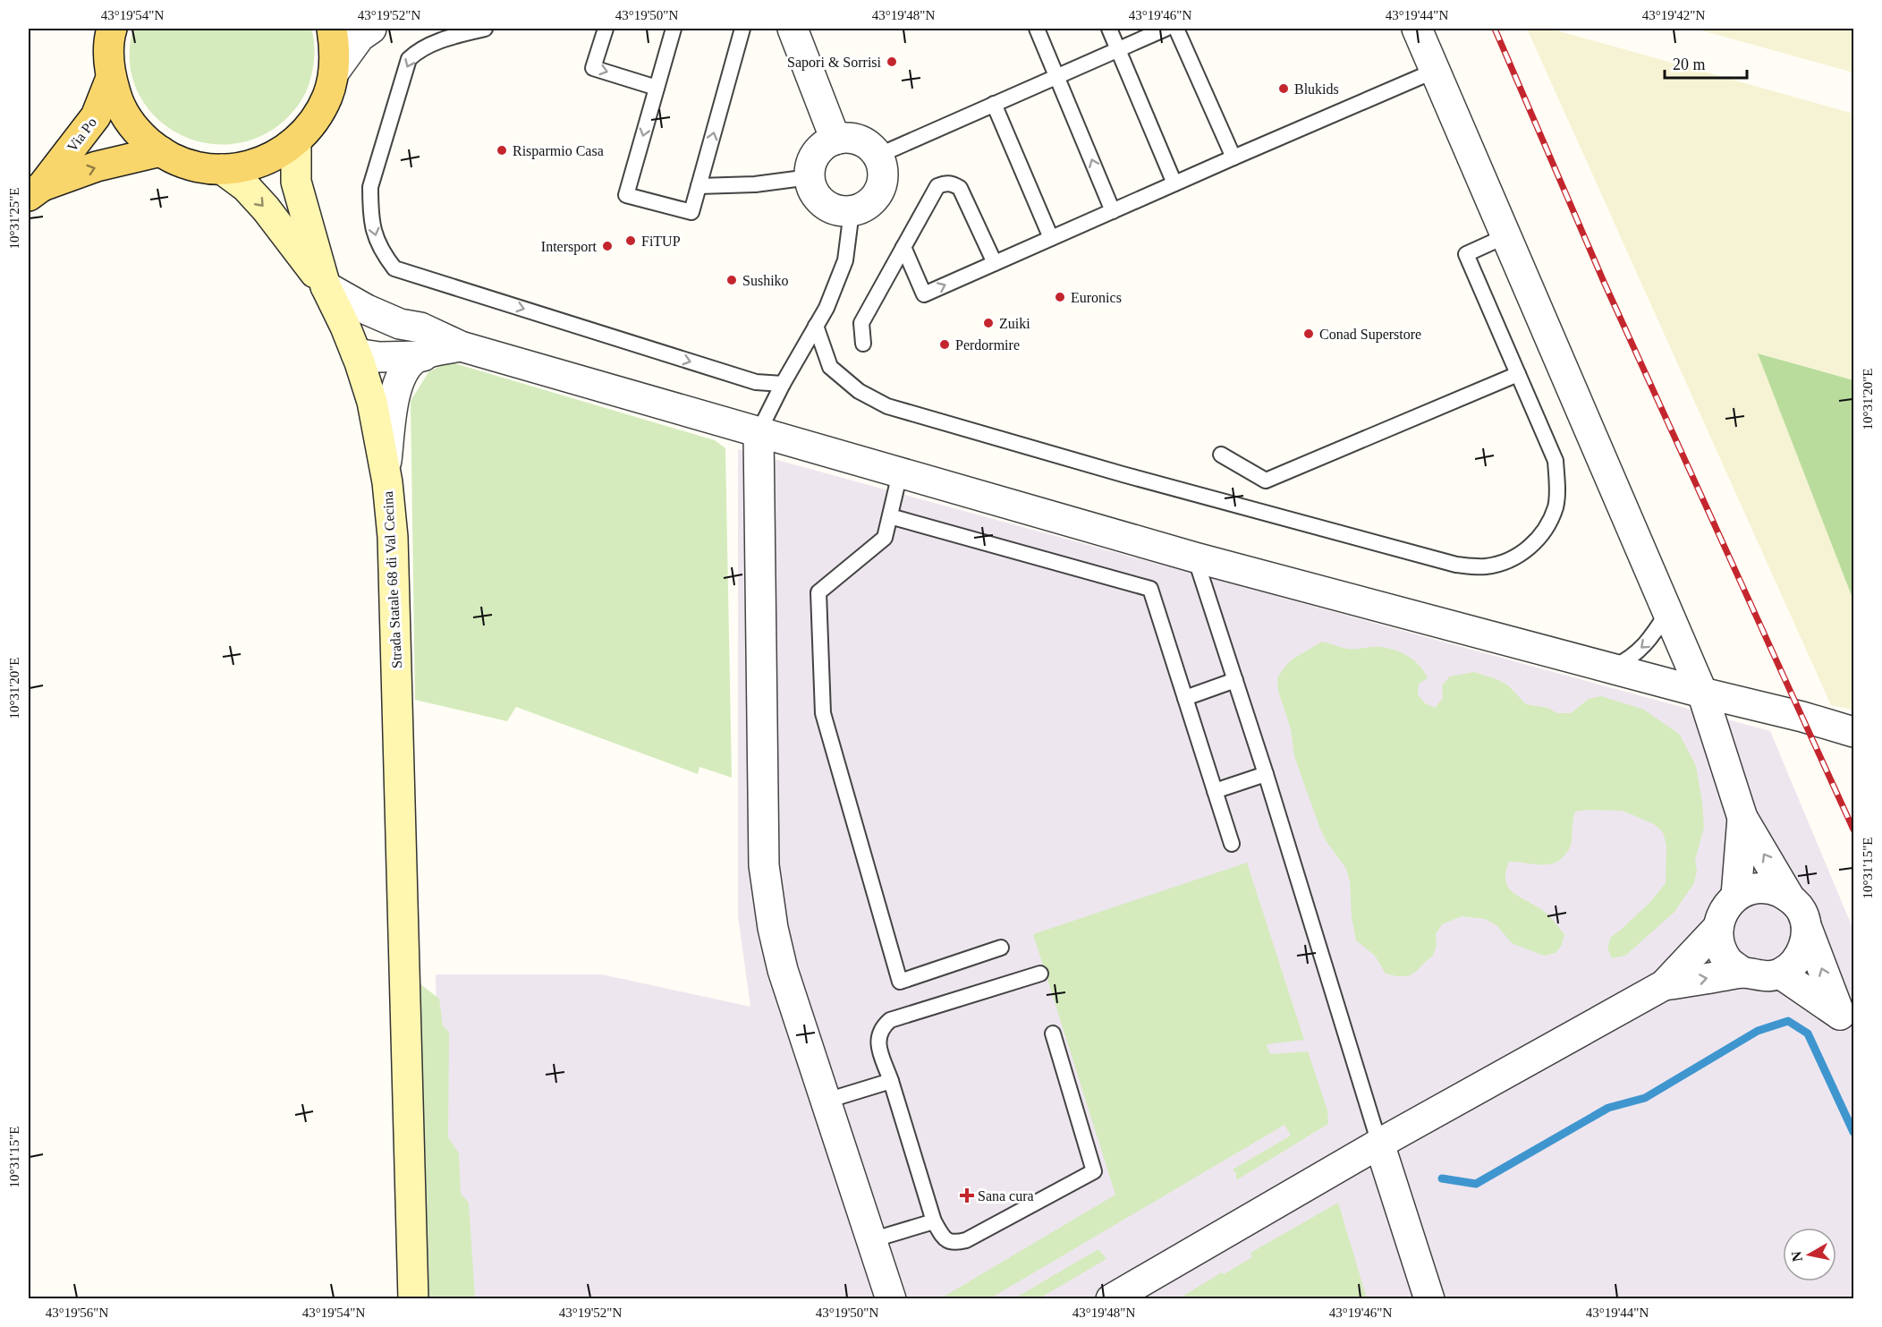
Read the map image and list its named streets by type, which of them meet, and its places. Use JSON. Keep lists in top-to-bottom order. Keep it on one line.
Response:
{"streets":{"main road":["Via Po","Strada Statale 68 di Val Cecina"]},"crossings":[["Via Po","Strada Statale 68 di Val Cecina"]],"one_way":["Via Po"],"places":{"other":["Sapori & Sorrisi","Blukids","Risparmio Casa","FiTUP","Intersport","Sushiko","Euronics","Zuiki","Conad Superstore","Perdormire"],"health":["Sana cura"]},"scale_bar":"20 m","north":"left","coordinates":["43°19'54\"N","43°19'52\"N","43°19'50\"N","43°19'48\"N","43°19'46\"N","43°19'44\"N","43°19'42\"N","10°31'25\"E","10°31'20\"E","10°31'15\"E","43°19'56\"N"]}
